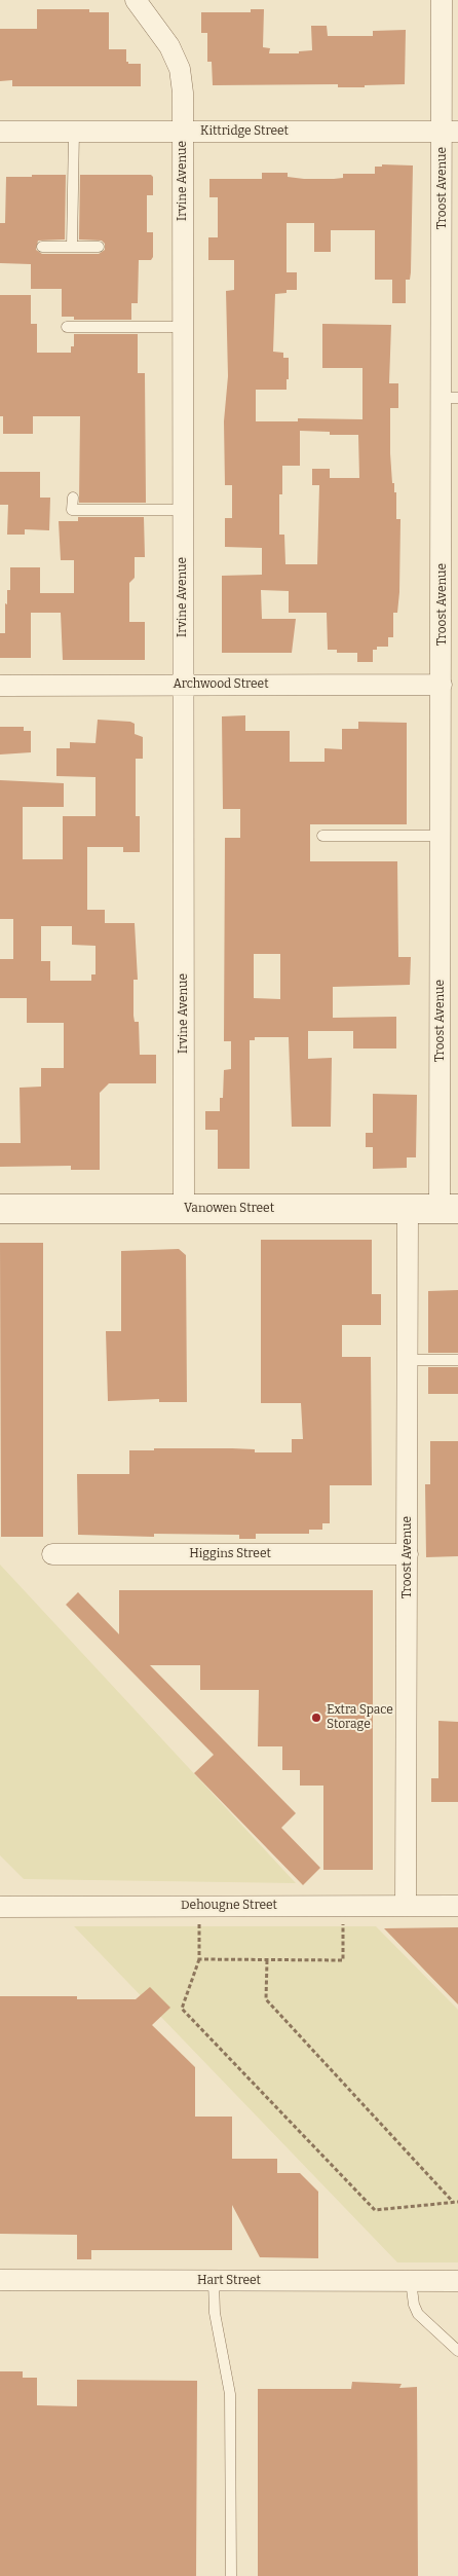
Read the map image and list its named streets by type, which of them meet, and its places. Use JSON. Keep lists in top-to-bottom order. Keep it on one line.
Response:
{"streets":{"main road":["Vanowen Street"],"street":["Kittridge Street","Irvine Avenue","Troost Avenue","Archwood Street","Higgins Street","Dehougne Street","Hart Street"]},"crossings":[["Kittridge Street","Irvine Avenue"],["Kittridge Street","Troost Avenue"],["Irvine Avenue","Archwood Street"],["Irvine Avenue","Vanowen Street"],["Troost Avenue","Archwood Street"],["Troost Avenue","Vanowen Street"],["Troost Avenue","Higgins Street"],["Troost Avenue","Dehougne Street"]],"places":["Extra Space Storage"]}
